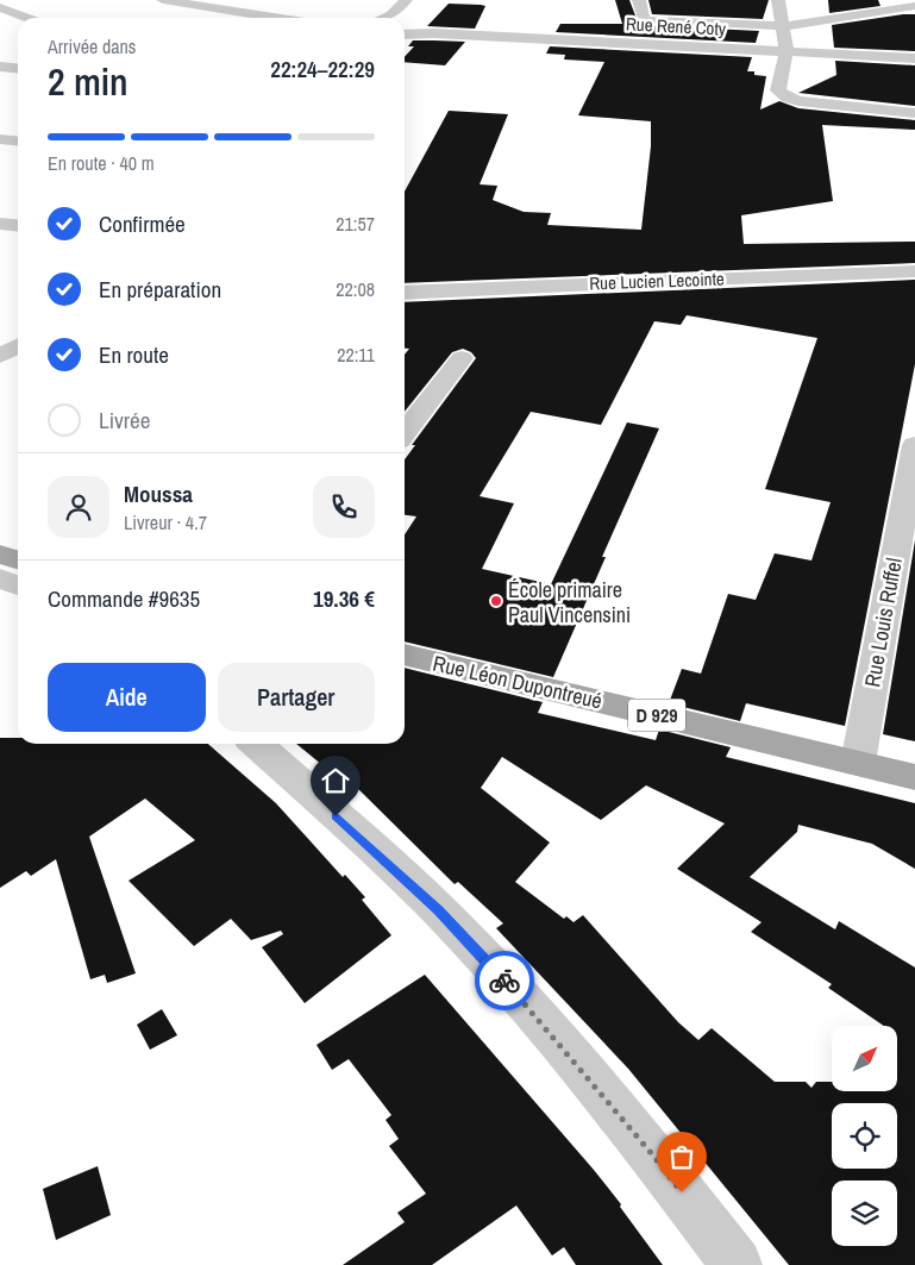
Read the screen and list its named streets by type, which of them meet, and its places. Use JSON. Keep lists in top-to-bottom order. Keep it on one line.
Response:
{"streets":{"main road":["Rue Léon Dupontreué","D 929"],"street":["Rue René Coty","Rue Lucien Lecointe","Rue Louis Ruffel"]},"crossings":[["Rue Louis Ruffel","Rue Léon Dupontreué"]],"places":["École primaire Paul Vincensini"],"north":"top right","page":{"heading":["2 min","Arrivée dans","22:24–22:29"],"panel":["Moussa","Livreur · 4.7","Commande #9635","19.36 €"],"bar":"En route · 40 m","list":[["Confirmée","21:57"],["En préparation","22:08"],["En route","22:11"],"Livrée"],"buttons":["Aide","Partager"]}}
